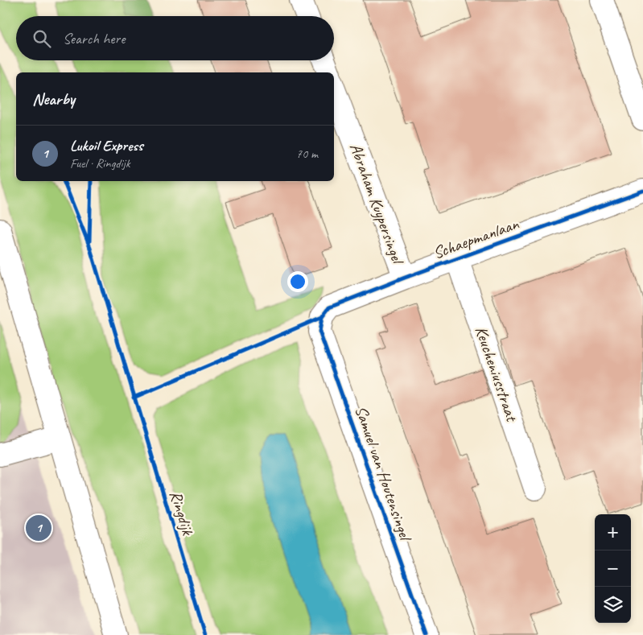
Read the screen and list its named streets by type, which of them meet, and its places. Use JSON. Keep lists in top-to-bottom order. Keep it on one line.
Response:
{"streets":{"street":["Abraham Kuypersingel","Schaepmanlaan","Keucheniusstraat","Samuel van Houtensingel"],"cycle path":["Ringdijk"]},"crossings":[["Abraham Kuypersingel","Schaepmanlaan"],["Schaepmanlaan","Keucheniusstraat"],["Schaepmanlaan","Samuel van Houtensingel"]],"page":{"search":"Search here","heading":"Nearby","list":[{"mark":"1","name":"Lukoil Express","note":"Fuel · Ringdijk","value":"70 m"}],"pins":"1","map_buttons":["+","−"]}}
